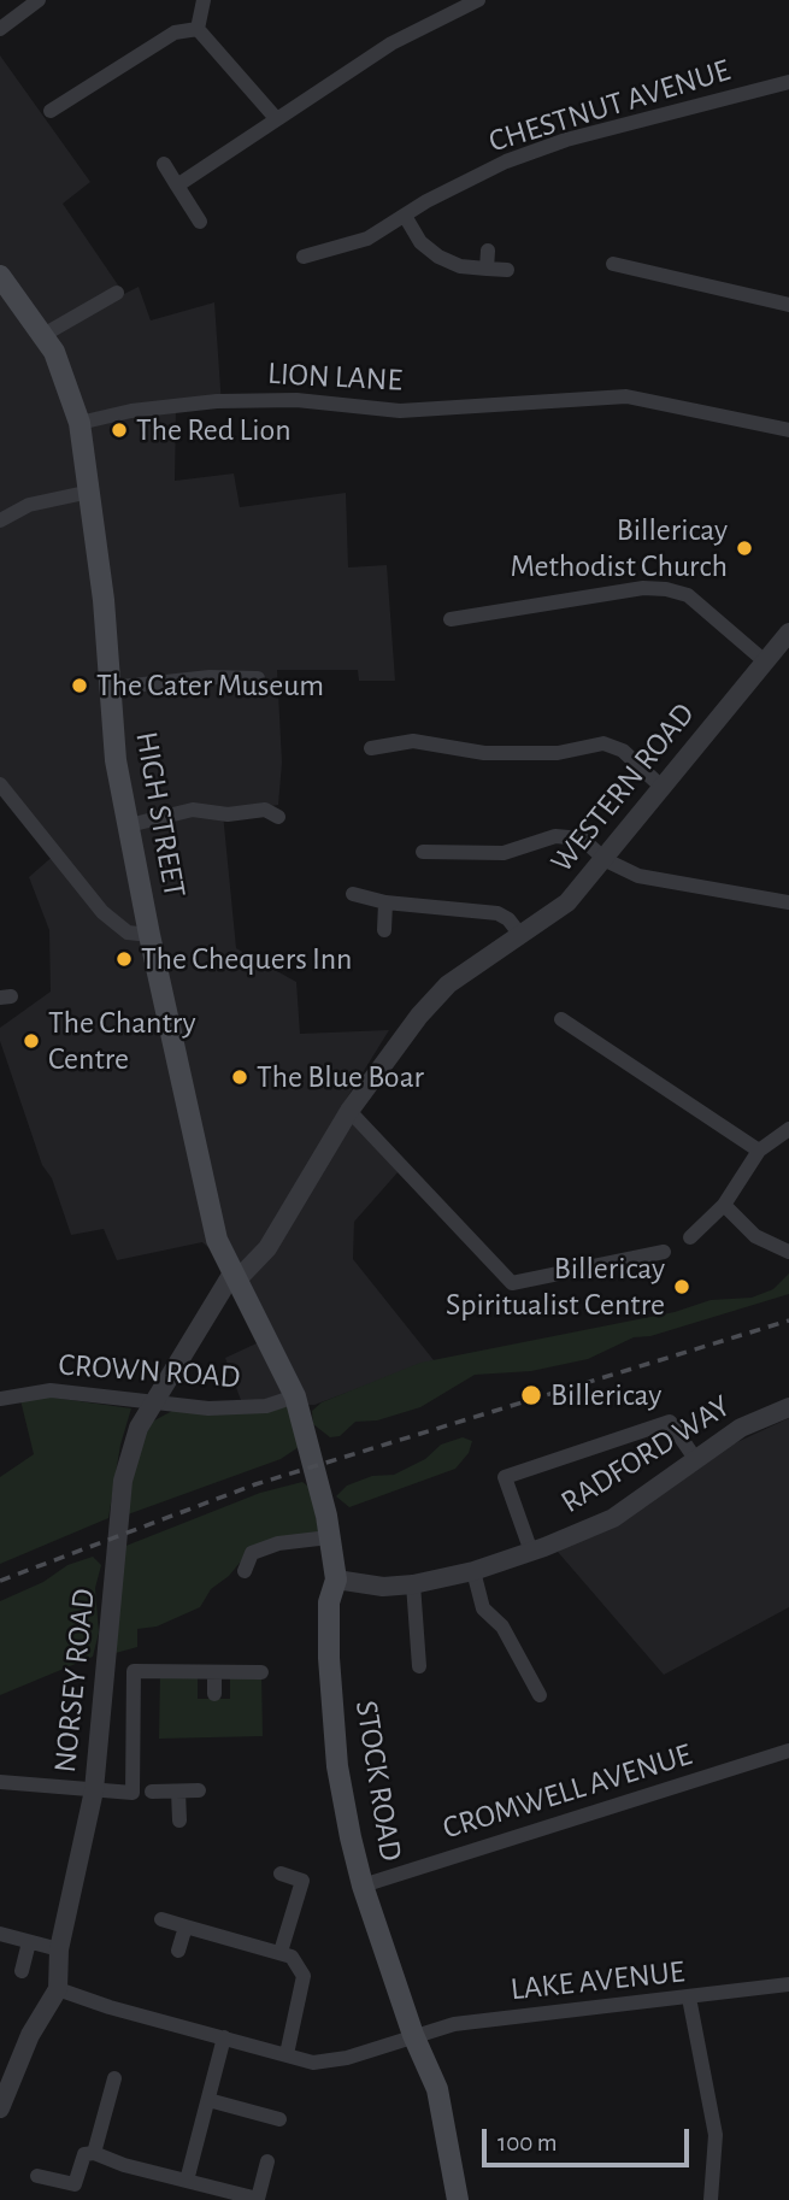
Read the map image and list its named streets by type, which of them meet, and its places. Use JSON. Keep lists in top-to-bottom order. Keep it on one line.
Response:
{"streets":{"main road":["HIGH STREET","STOCK ROAD"],"street":["CHESTNUT AVENUE","LION LANE","WESTERN ROAD","CROWN ROAD","RADFORD WAY","NORSEY ROAD","CROMWELL AVENUE","LAKE AVENUE"]},"crossings":[["LION LANE","HIGH STREET"],["WESTERN ROAD","HIGH STREET"],["WESTERN ROAD","NORSEY ROAD"],["HIGH STREET","NORSEY ROAD"],["HIGH STREET","STOCK ROAD"],["CROWN ROAD","NORSEY ROAD"],["CROWN ROAD","STOCK ROAD"],["RADFORD WAY","STOCK ROAD"],["NORSEY ROAD","LAKE AVENUE"],["STOCK ROAD","CROMWELL AVENUE"],["STOCK ROAD","LAKE AVENUE"]],"places":["The Red Lion","Billericay Methodist Church","The Cater Museum","The Chequers Inn","The Chantry Centre","The Blue Boar","Billericay Spiritualist Centre","Billericay"],"scale_bar":"100 m"}
